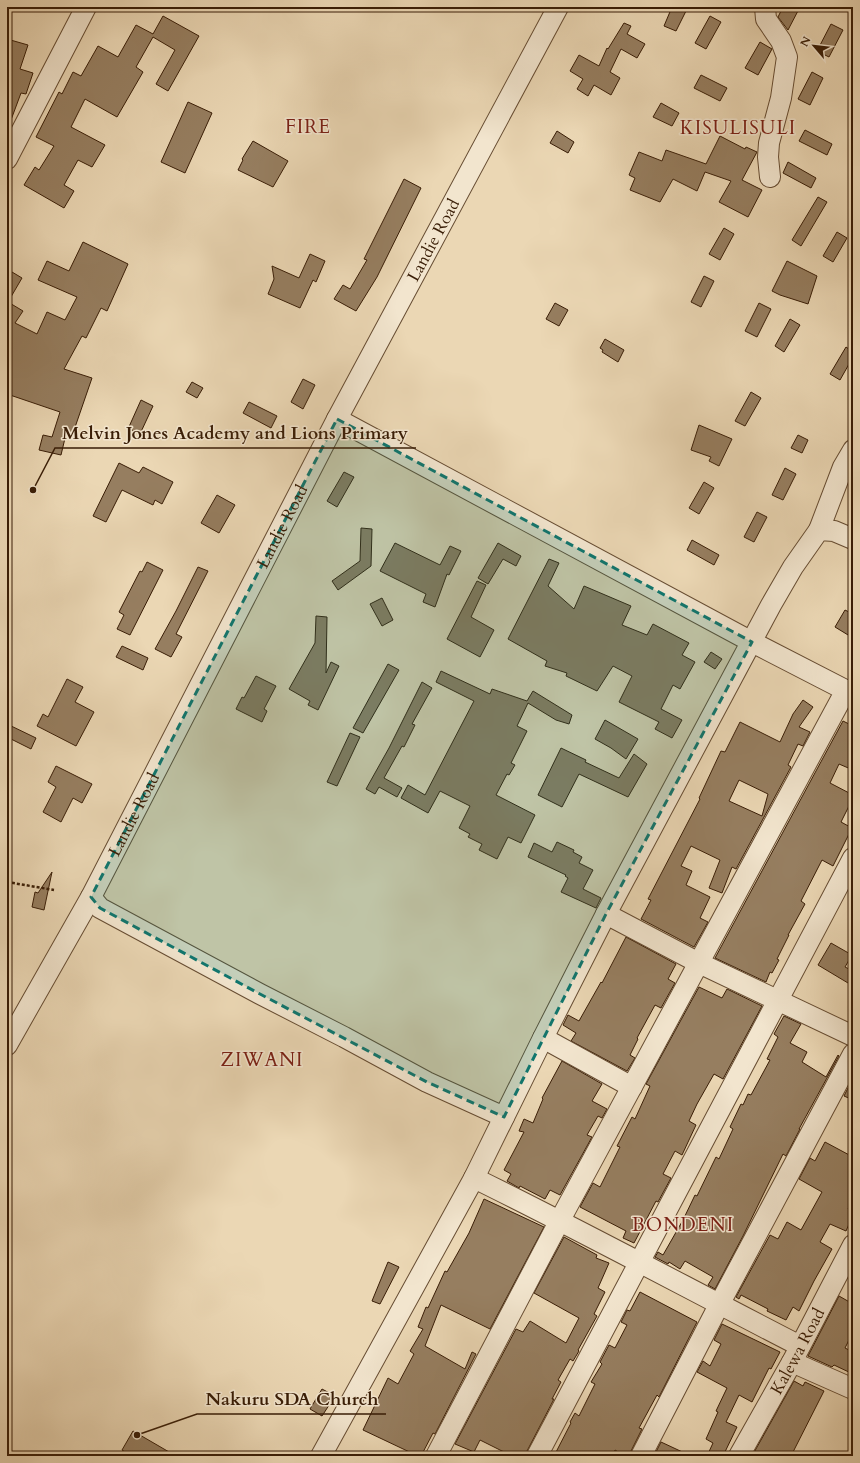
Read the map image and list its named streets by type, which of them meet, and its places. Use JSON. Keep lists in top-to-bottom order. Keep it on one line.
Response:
{"streets":{"street":["Landie Road","Kalewa Road"]},"districts":["FIRE","KISULISULI","ZIWANI","BONDENI"],"places":["Melvin Jones Academy and Lions Primary","Nakuru SDA Church"],"north":"top left"}
